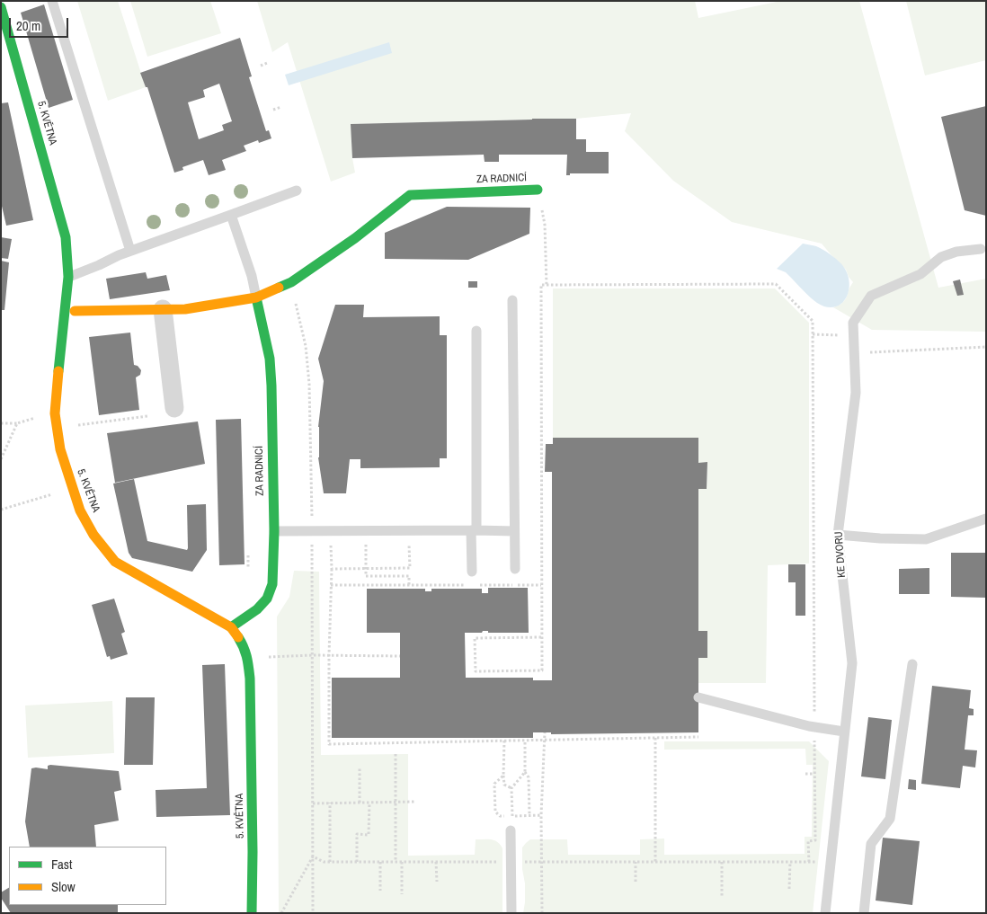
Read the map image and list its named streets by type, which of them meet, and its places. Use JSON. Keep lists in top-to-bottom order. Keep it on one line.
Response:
{"streets":{"street":["5. KVĚTNA","ZA RADNICÍ"],"lane":["KE DVORU"]},"crossings":[["5. KVĚTNA","ZA RADNICÍ"]],"legend":["Fast","Slow"],"scale_bar":"20 m"}
